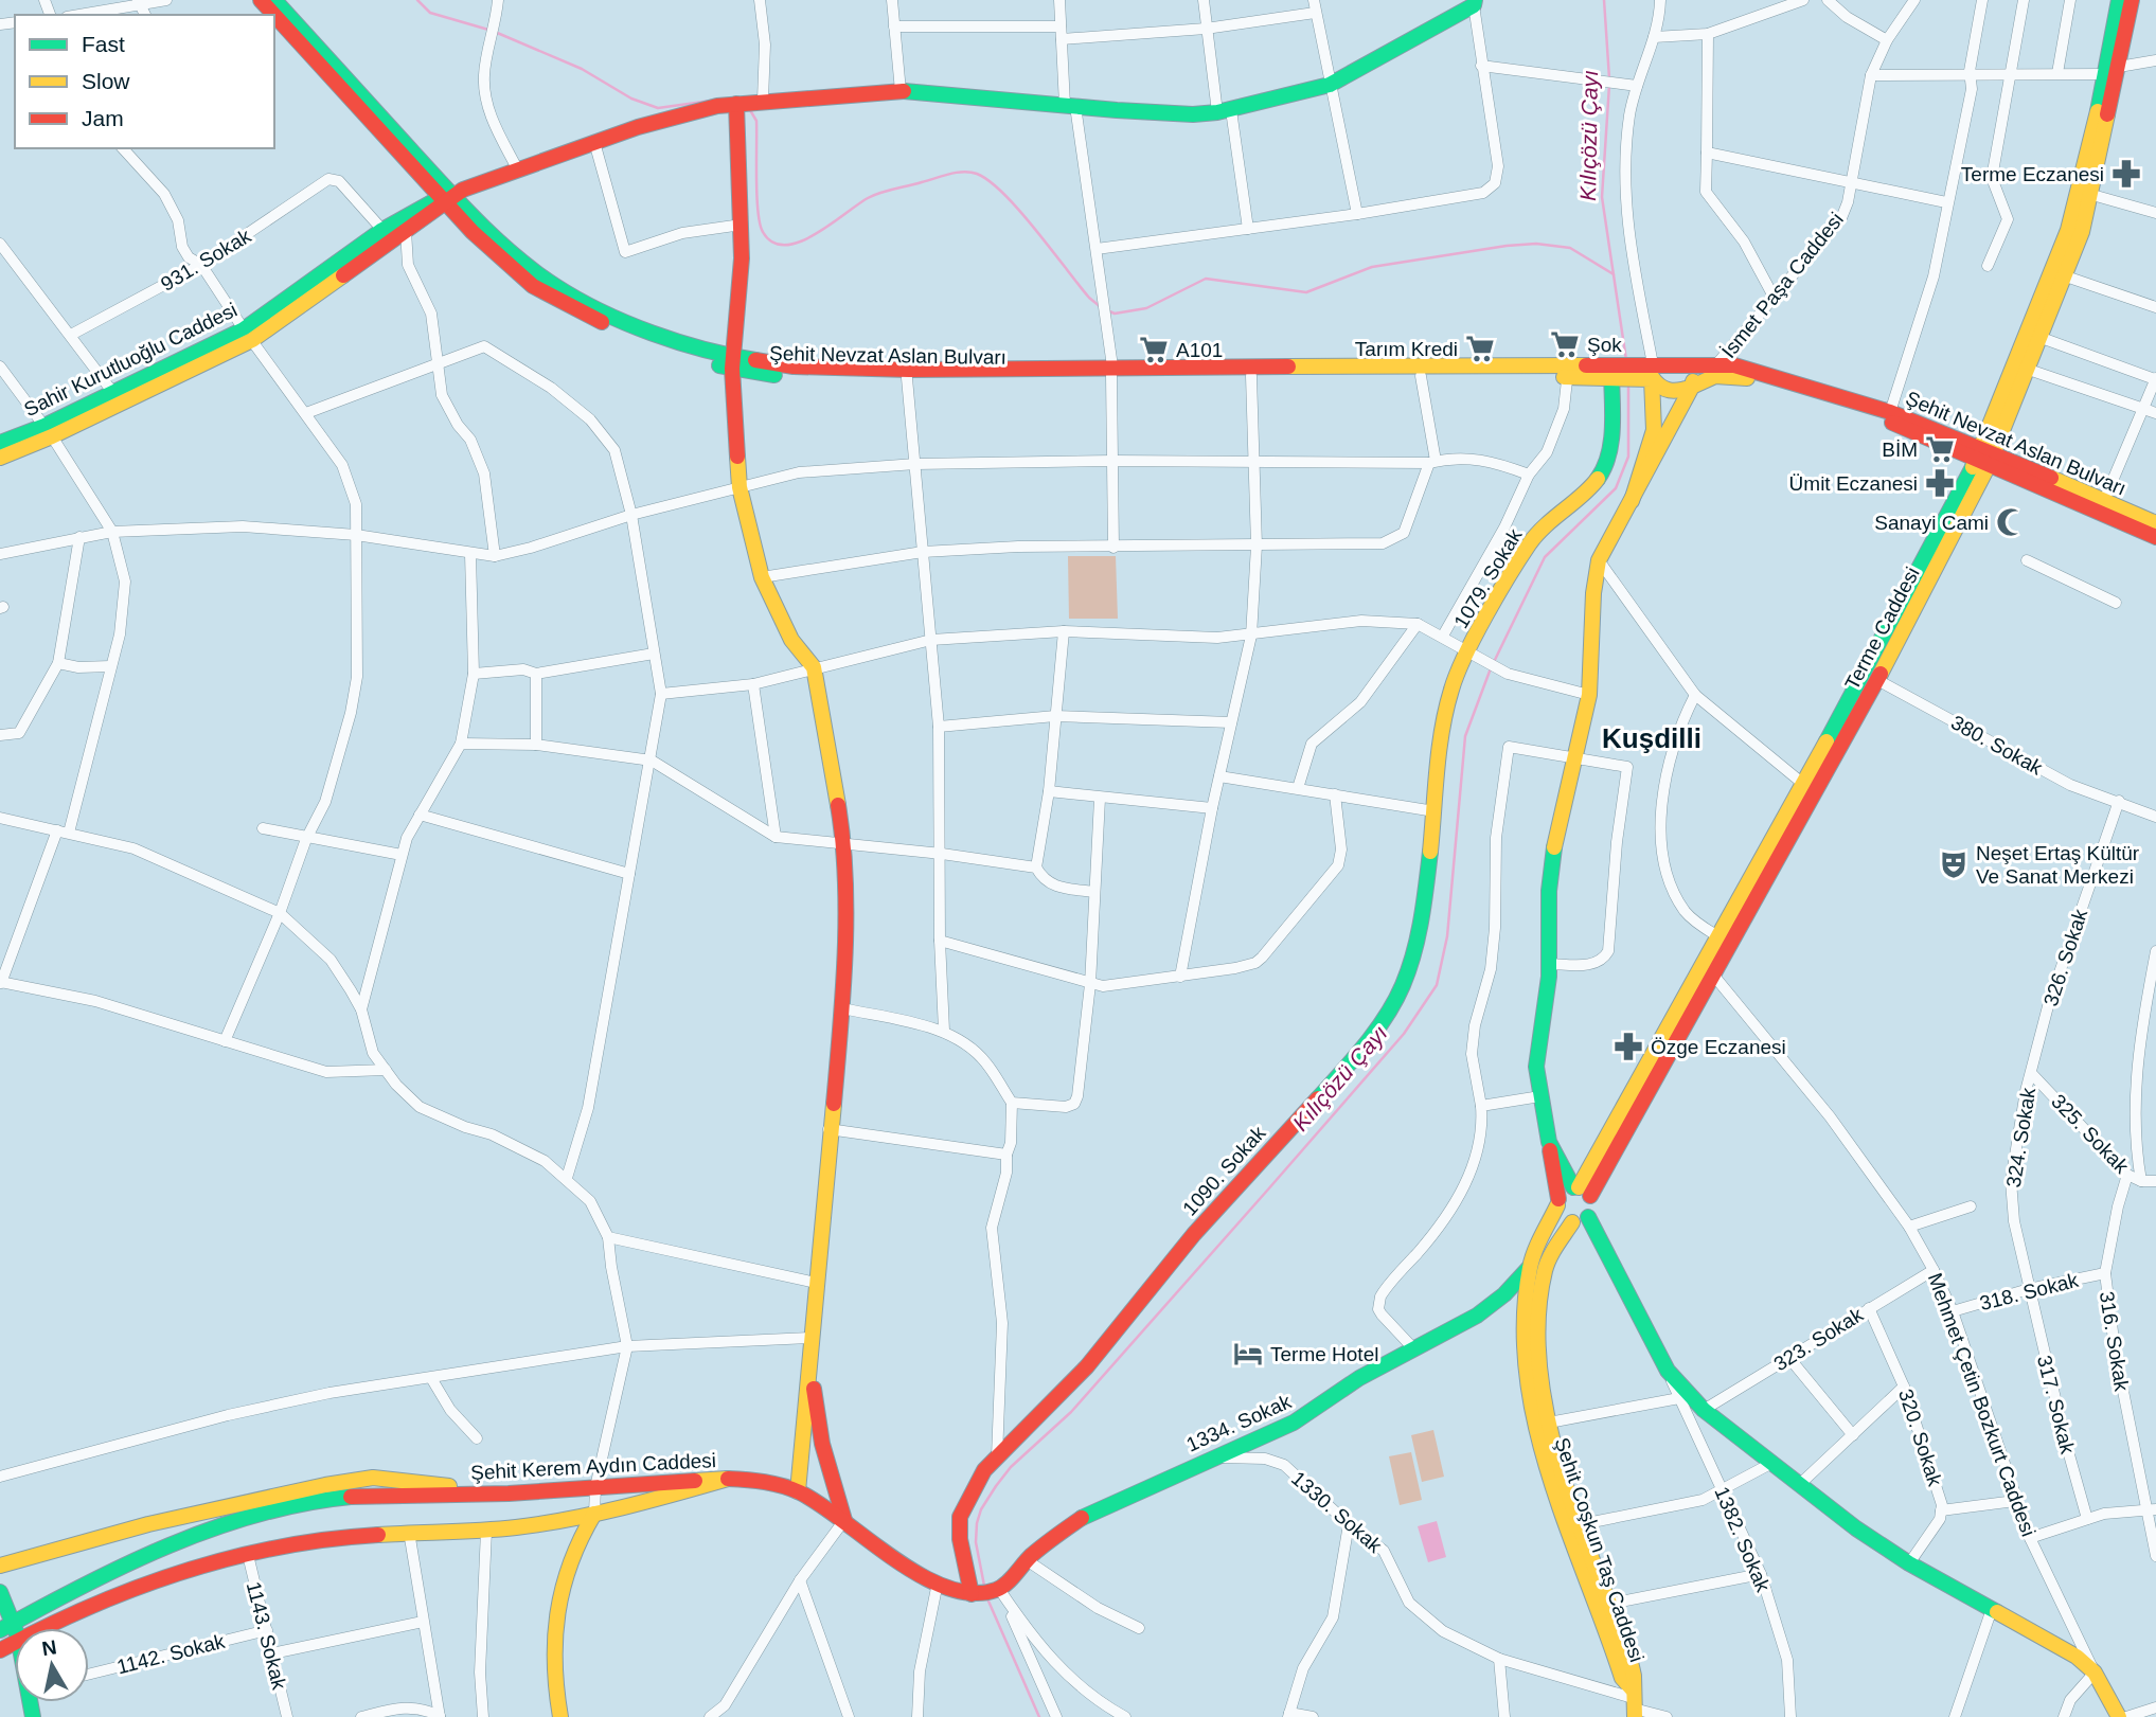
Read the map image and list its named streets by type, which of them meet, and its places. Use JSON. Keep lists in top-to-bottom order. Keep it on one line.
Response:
{"streets":{"street":["931. Sokak","İsmet Paşa Caddesi","Şehit Nevzat Aslan Bulvarı","Sahir Kurutluoğlu Caddesi","1079. Sokak","Terme Caddesi","380. Sokak","326. Sokak","325. Sokak","324. Sokak","1090. Sokak","318. Sokak","323. Sokak","316. Sokak","Mehmet Çetin Bozkurt Caddesi","317. Sokak","1334. Sokak","320. Sokak","Şehit Kerem Aydın Caddesi","1330. Sokak","1382. Sokak","Şehit Coşkun Taş Caddesi","1143. Sokak","1142. Sokak"]},"crossings":[["931. Sokak","Sahir Kurutluoğlu Caddesi"],["İsmet Paşa Caddesi","Şehit Nevzat Aslan Bulvarı"],["Şehit Nevzat Aslan Bulvarı","Sahir Kurutluoğlu Caddesi"],["Şehit Nevzat Aslan Bulvarı","1079. Sokak"],["Şehit Nevzat Aslan Bulvarı","Terme Caddesi"],["1079. Sokak","1090. Sokak"],["Terme Caddesi","380. Sokak"],["Terme Caddesi","Mehmet Çetin Bozkurt Caddesi"],["Terme Caddesi","Şehit Coşkun Taş Caddesi"],["380. Sokak","326. Sokak"],["326. Sokak","325. Sokak"],["326. Sokak","324. Sokak"],["325. Sokak","324. Sokak"],["325. Sokak","316. Sokak"],["324. Sokak","318. Sokak"],["324. Sokak","317. Sokak"],["318. Sokak","316. Sokak"],["318. Sokak","Mehmet Çetin Bozkurt Caddesi"],["318. Sokak","317. Sokak"],["323. Sokak","Mehmet Çetin Bozkurt Caddesi"],["323. Sokak","320. Sokak"],["1334. Sokak","1330. Sokak"],["1334. Sokak","Şehit Coşkun Taş Caddesi"],["Şehit Kerem Aydın Caddesi","1143. Sokak"],["1330. Sokak","Şehit Coşkun Taş Caddesi"],["1143. Sokak","1142. Sokak"]],"districts":["Kuşdilli"],"water":["Kılıçözü Çayı"],"places":{"pharmacy":["Terme Eczanesi","Ümit Eczanesi","Özge Eczanesi"],"supermarket":["Şok","Tarım Kredi","A101","BİM"],"mosque":["Sanayi Cami"],"theatre":["Neşet Ertaş Kültür Ve Sanat Merkezi"],"hotel":["Terme Hotel"]},"legend":["Fast","Slow","Jam"],"north":"top"}
